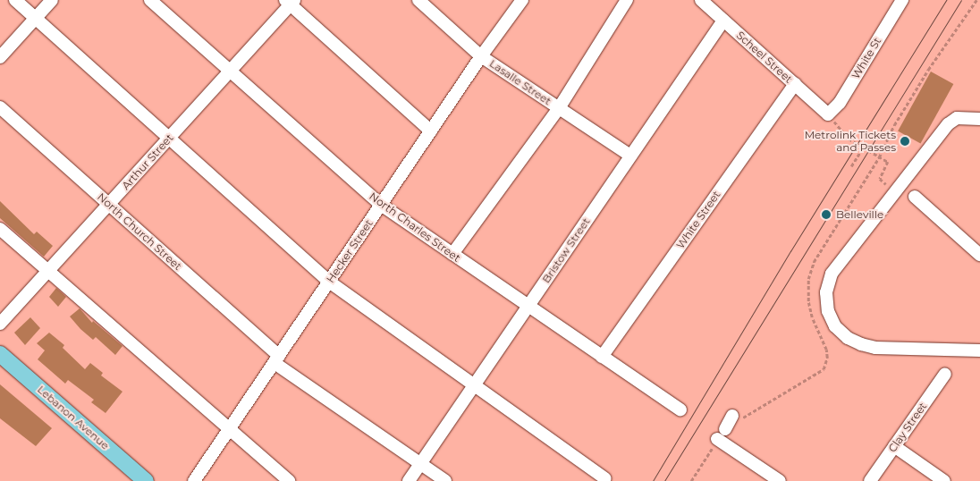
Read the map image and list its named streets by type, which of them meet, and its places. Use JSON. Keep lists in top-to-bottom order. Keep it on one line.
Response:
{"streets":{"main road":["Lebanon Avenue"],"street":["Scheel Street","White St","Lasalle Street","Arthur Street","White Street","North Charles Street","North Church Street","Bristow Street","Hecker Street","Clay Street"]},"crossings":[["Scheel Street","White St"],["Scheel Street","White Street"],["Scheel Street","Bristow Street"],["Lasalle Street","Bristow Street"],["Lasalle Street","Hecker Street"],["Arthur Street","North Charles Street"],["Arthur Street","North Church Street"],["White Street","North Charles Street"],["North Charles Street","Bristow Street"],["North Charles Street","Hecker Street"],["North Church Street","Bristow Street"],["North Church Street","Hecker Street"]],"places":["Metrolink Tickets and Passes","Belleville"]}
